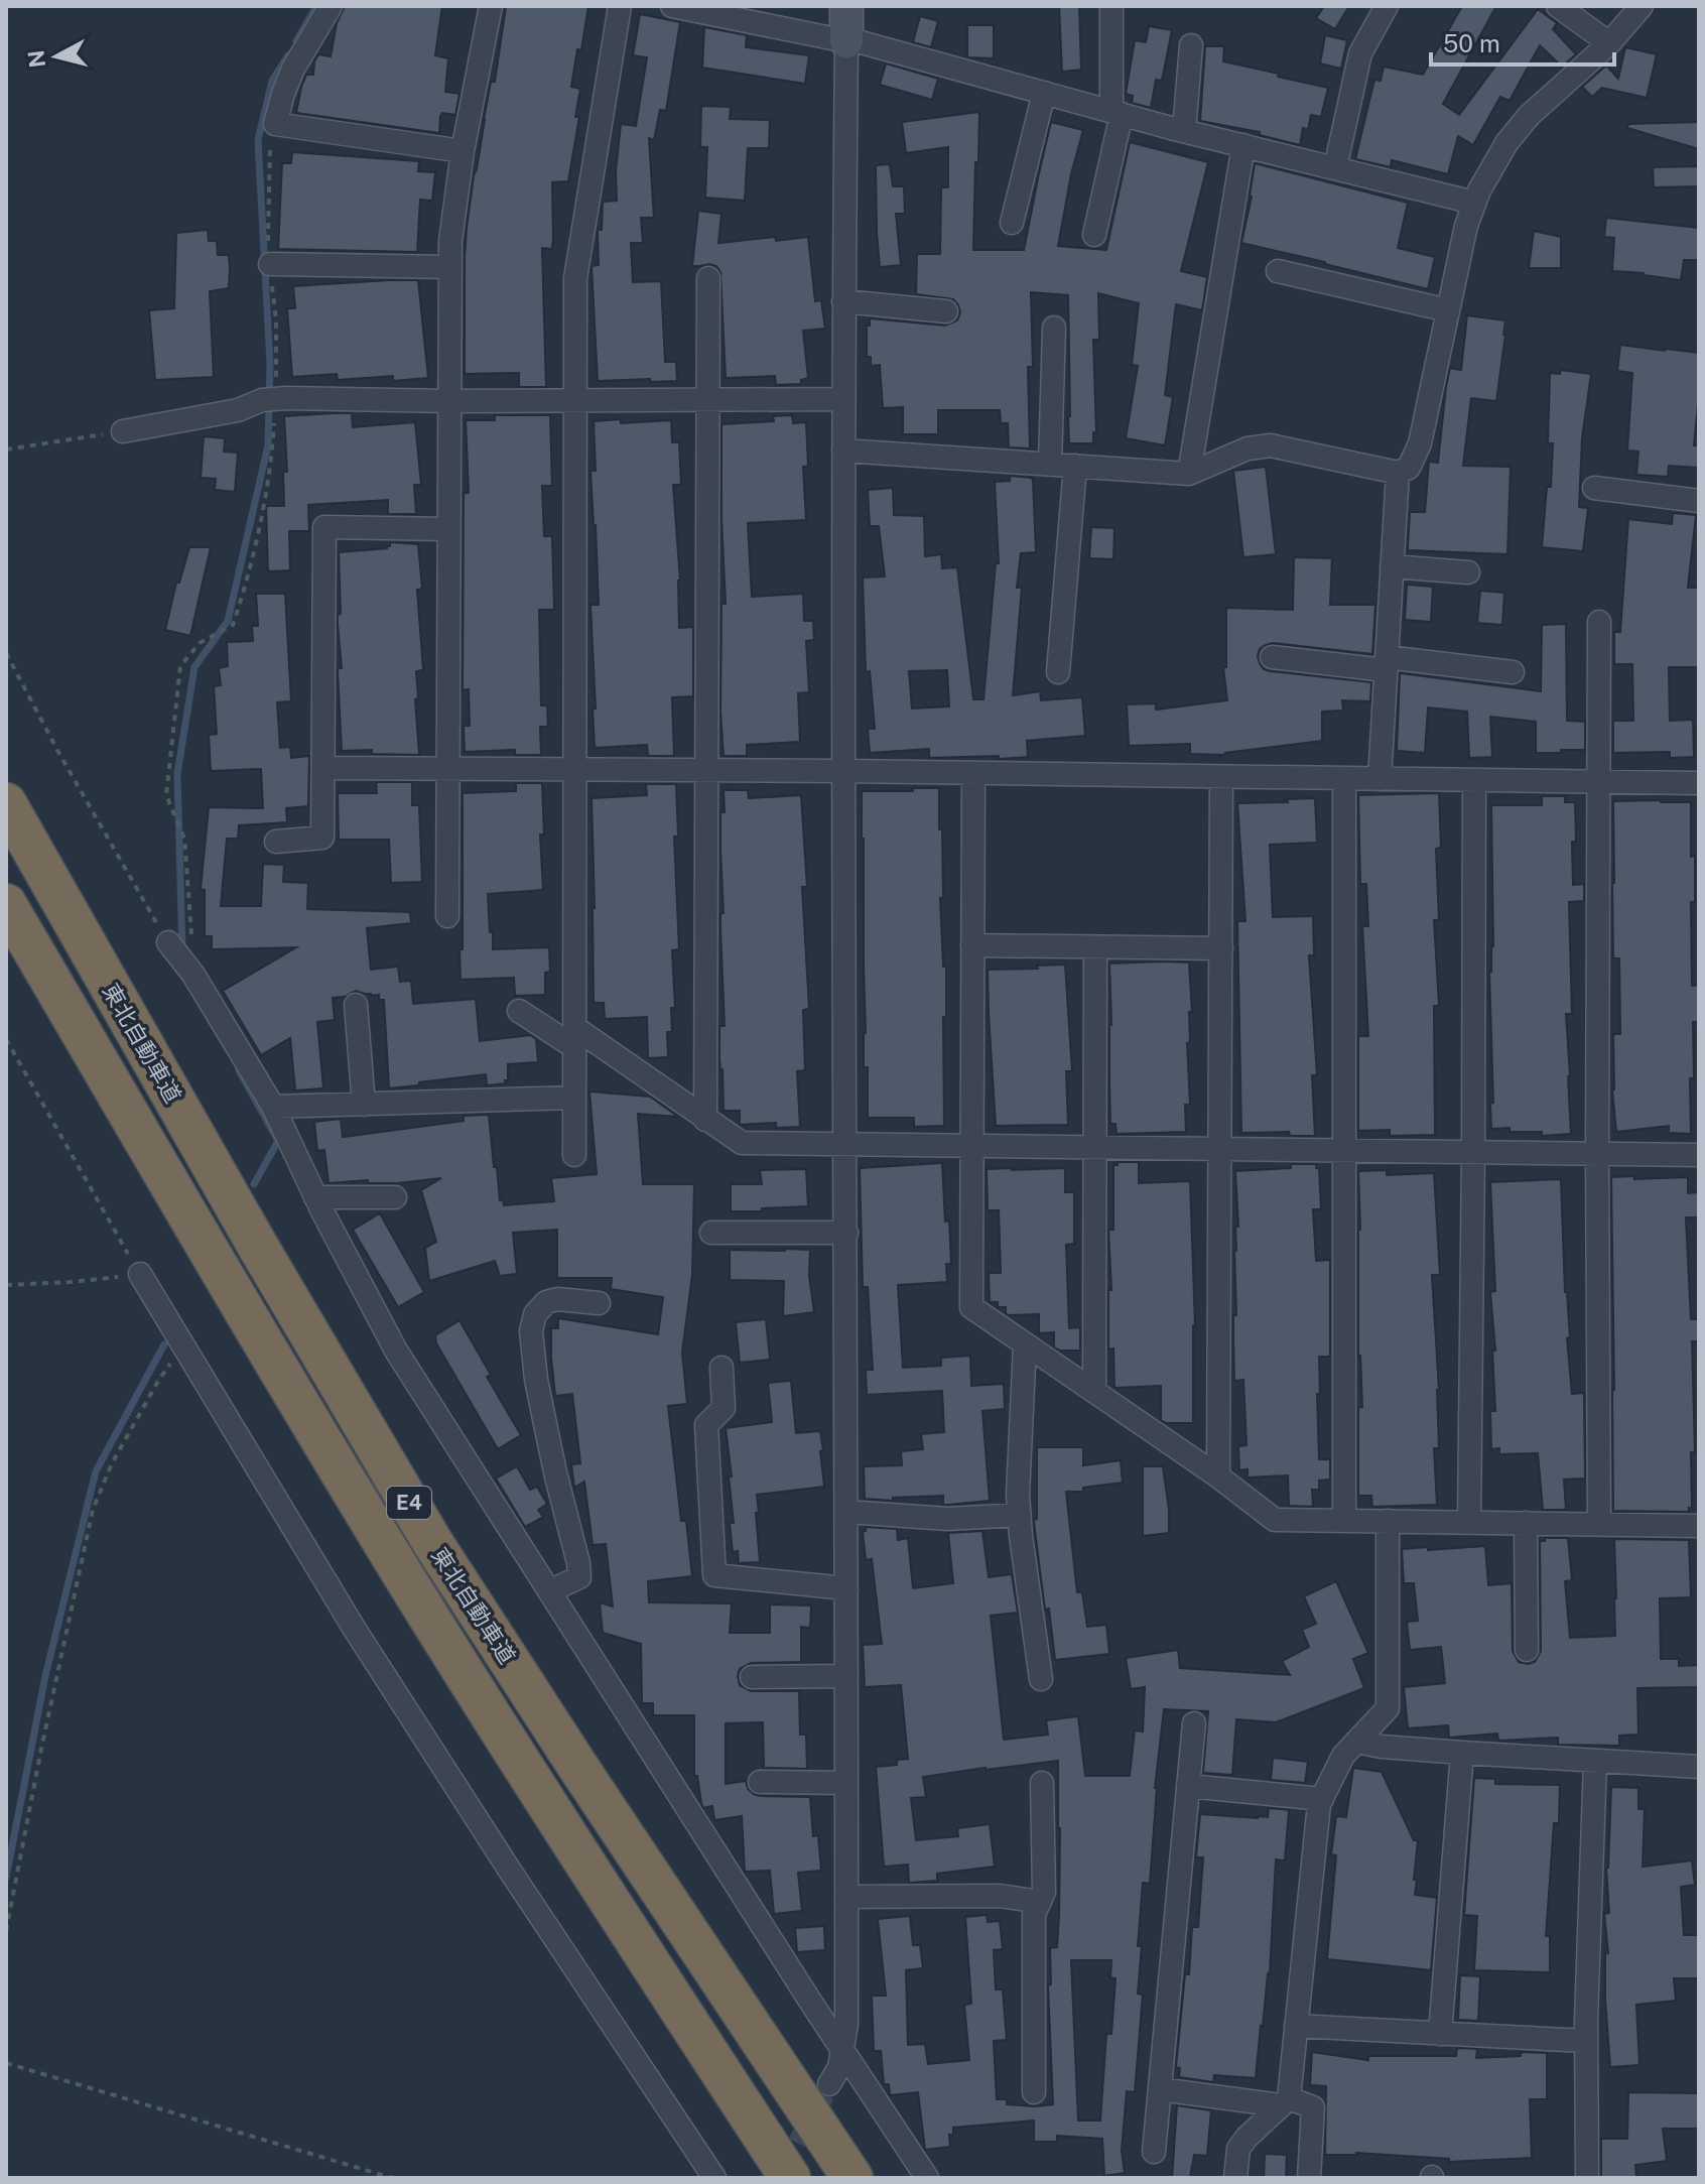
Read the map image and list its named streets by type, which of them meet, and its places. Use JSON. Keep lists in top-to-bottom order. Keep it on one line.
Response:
{"streets":{"highway":["東北自動車道","E4"]},"scale_bar":"50 m","north":"left"}
